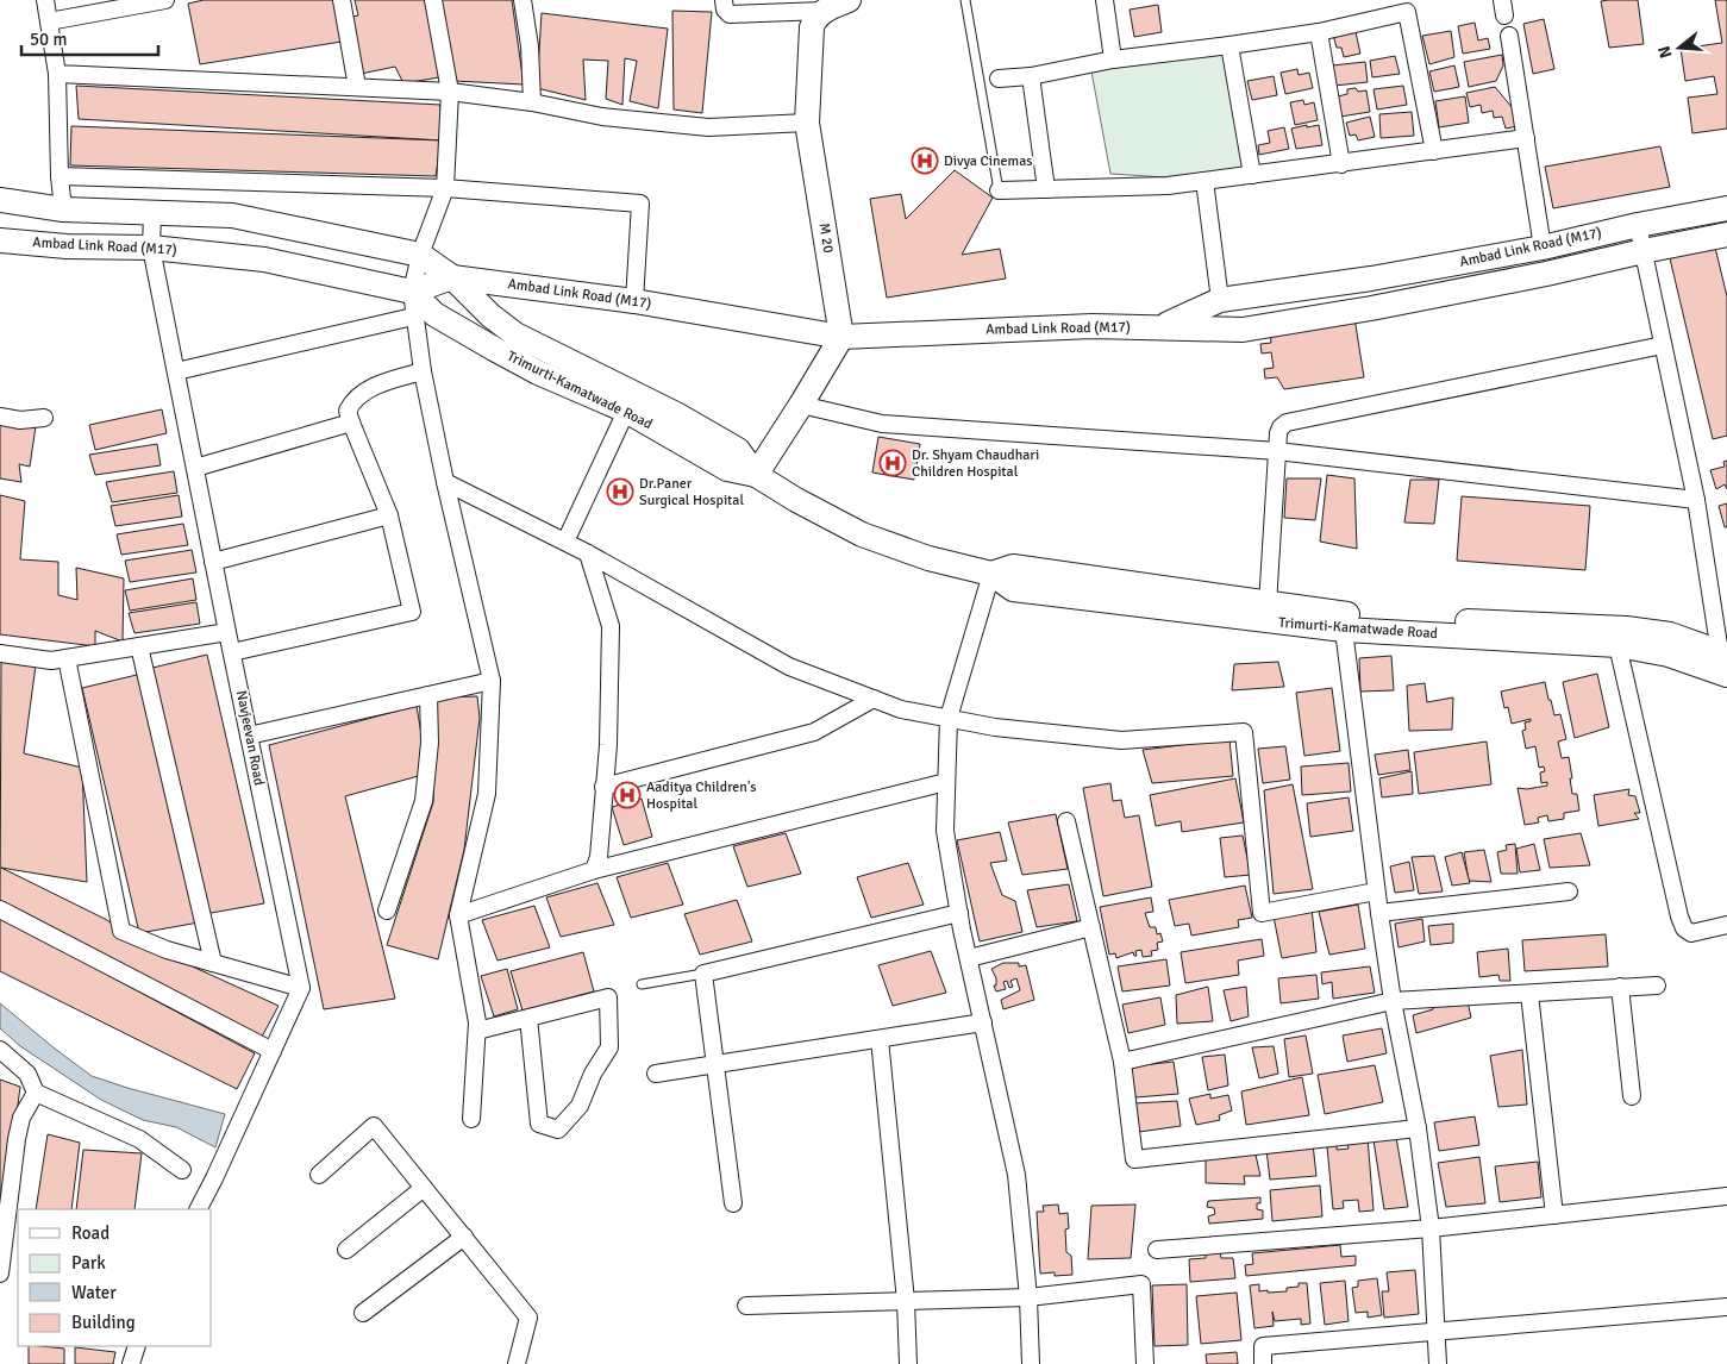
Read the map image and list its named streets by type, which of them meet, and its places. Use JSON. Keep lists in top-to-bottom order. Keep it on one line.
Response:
{"streets":{"street":["M 20","Ambad Link Road (M17)","Trimurti-Kamatwade Road","Navjeevan Road"]},"crossings":[["M 20","Ambad Link Road (M17)"],["Ambad Link Road (M17)","Trimurti-Kamatwade Road"],["Ambad Link Road (M17)","Navjeevan Road"]],"places":{"hospital":["Divya Cinemas","Dr. Shyam Chaudhari Children Hospital","Dr.Paner Surgical Hospital","Aaditya Children's Hospital"]},"legend":["Road","Park","Water","Building"],"scale_bar":"50 m","north":"left"}
